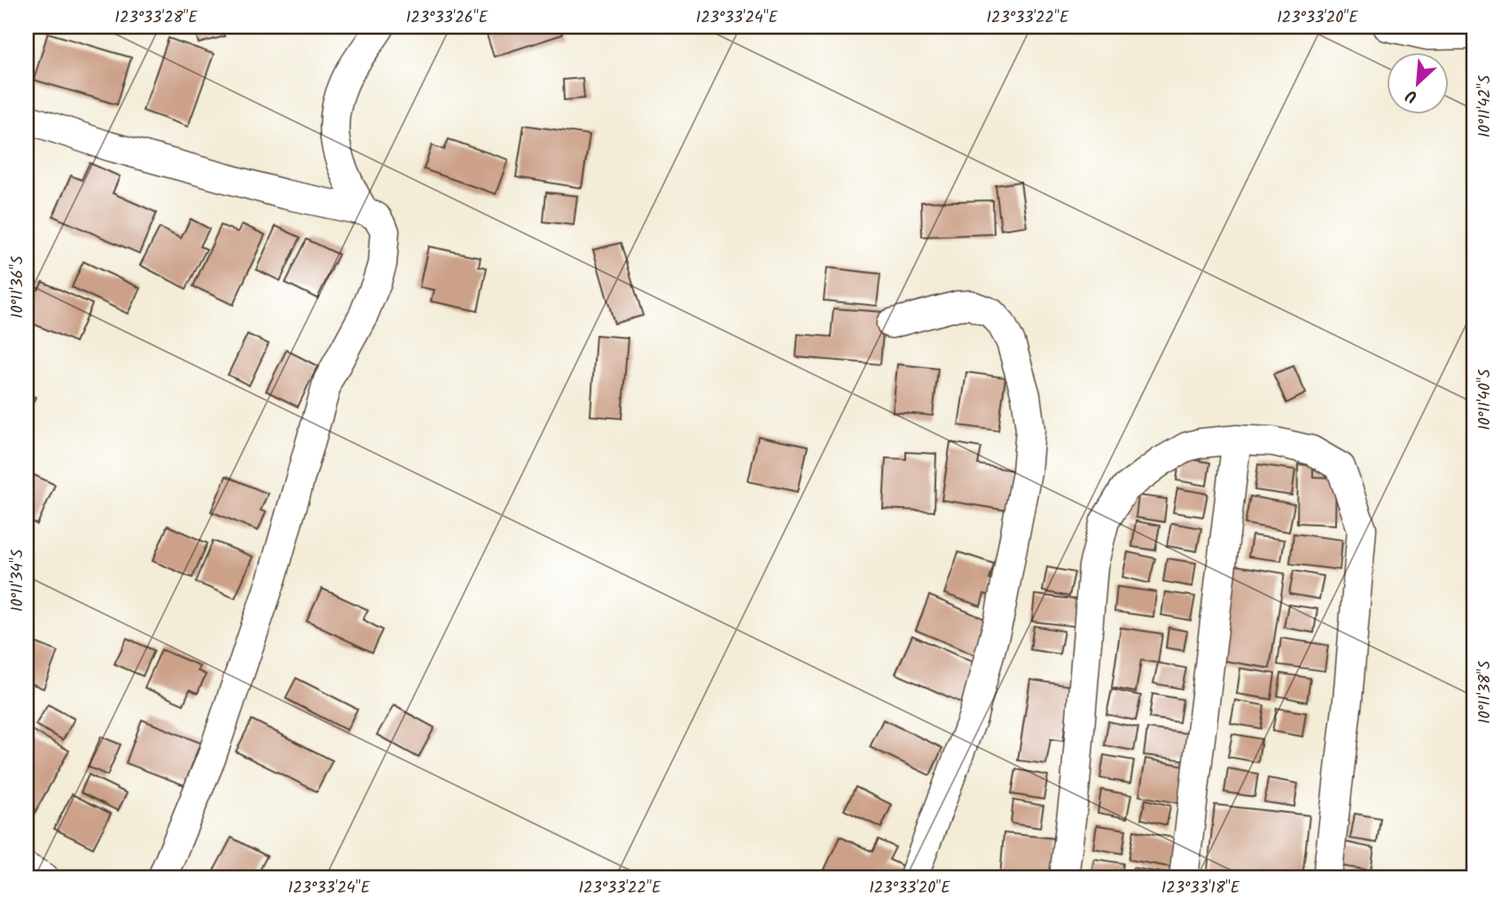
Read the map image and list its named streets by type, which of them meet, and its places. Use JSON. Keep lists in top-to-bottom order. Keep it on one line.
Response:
{"north":"bottom left","coordinates":["123°33'28\"E","123°33'26\"E","123°33'24\"E","123°33'22\"E","123°33'20\"E","10°11'42\"S","10°11'36\"S","10°11'40\"S","10°11'34\"S","10°11'38\"S","123°33'18\"E"]}
